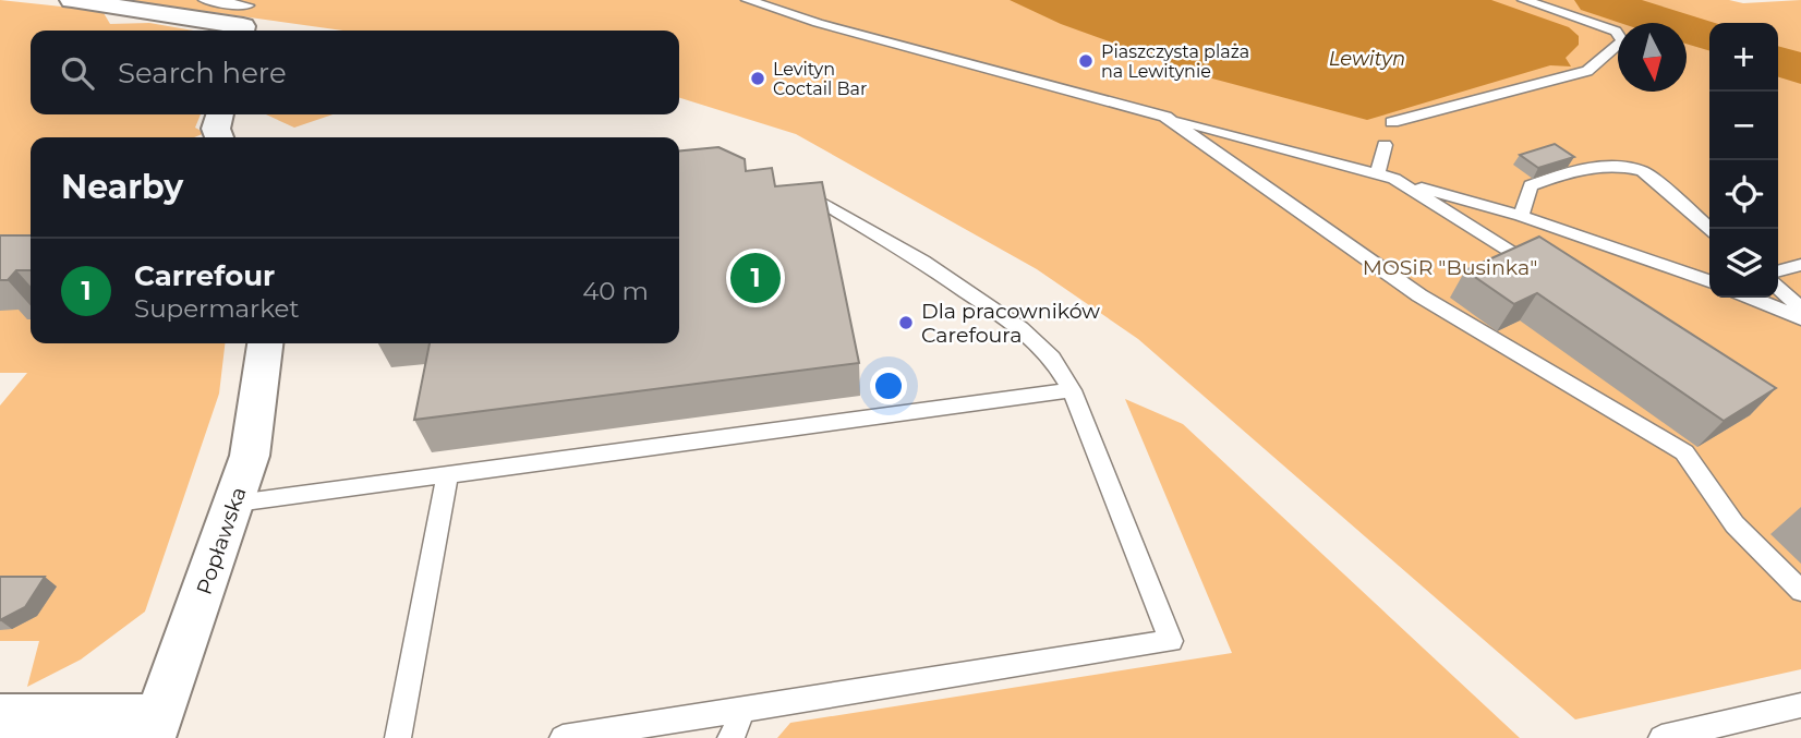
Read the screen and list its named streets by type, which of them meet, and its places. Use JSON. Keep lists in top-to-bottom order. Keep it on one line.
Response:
{"streets":{"street":["Popławska"]},"water":["Lewityn"],"parks":["MOSiR \"Businka\""],"places":["Piaszczysta plaża na Lewitynie","Levityn Coctail Bar","Dla pracowników Carefoura"],"north":"bottom","page":{"map_buttons":["+","−"],"search":"Search here","heading":"Nearby","list":[{"mark":"1","name":"Carrefour","note":"Supermarket","value":"40 m"}],"pins":"1"}}
